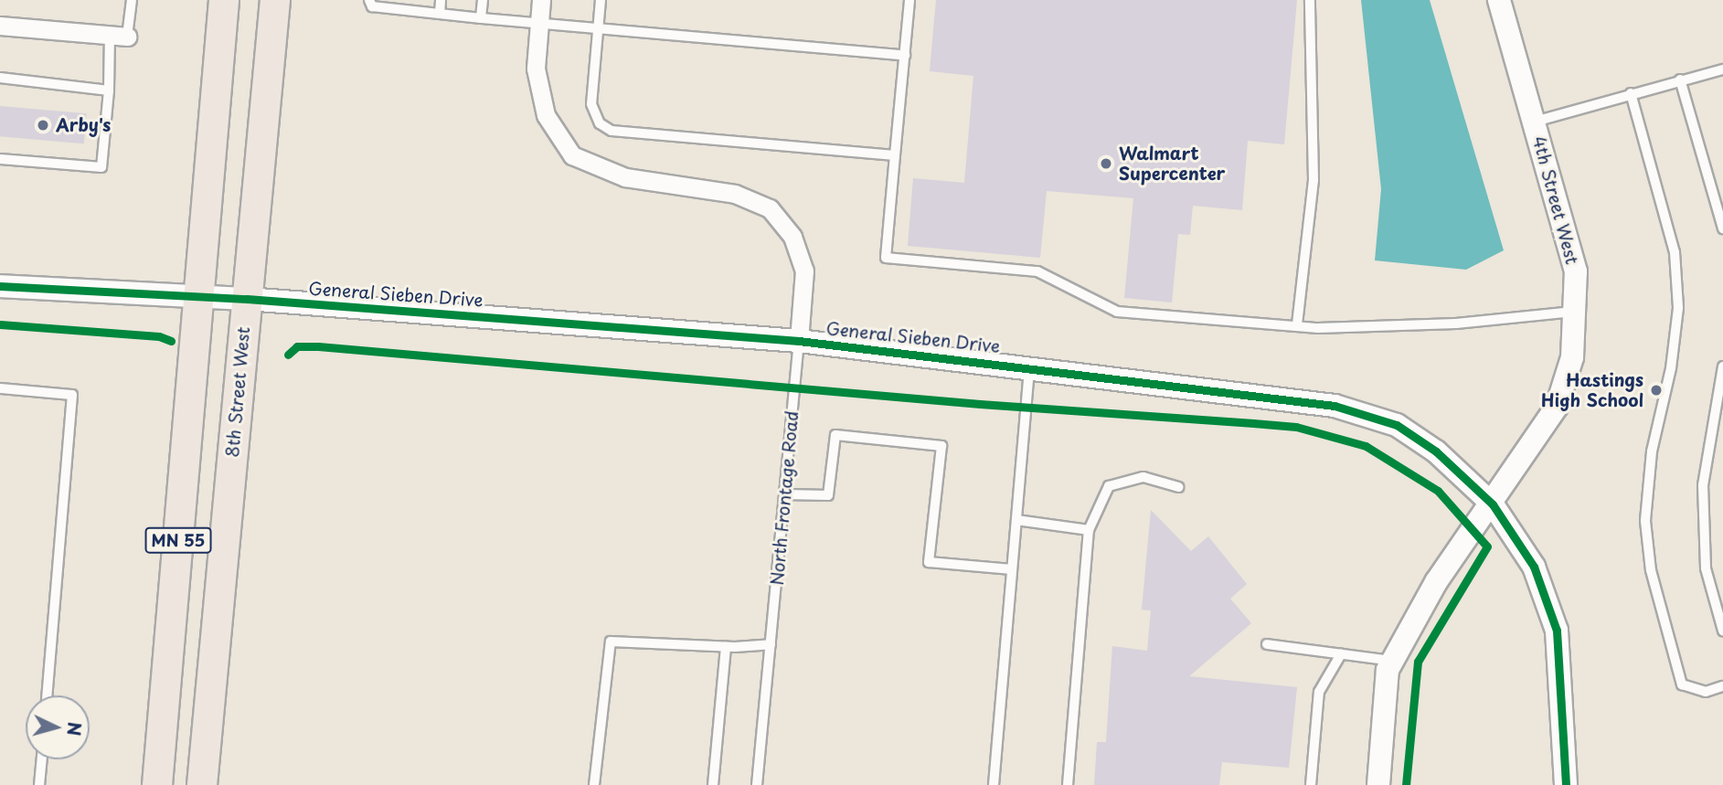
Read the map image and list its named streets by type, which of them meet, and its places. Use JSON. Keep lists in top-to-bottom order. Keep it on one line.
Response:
{"streets":{"highway":["8th Street West","MN 55"],"street":["4th Street West","General Sieben Drive","North Frontage Road"]},"crossings":[["4th Street West","General Sieben Drive"],["General Sieben Drive","8th Street West"],["General Sieben Drive","North Frontage Road"],["General Sieben Drive","MN 55"]],"places":["Arby's","Walmart Supercenter","Hastings High School"],"north":"right"}
